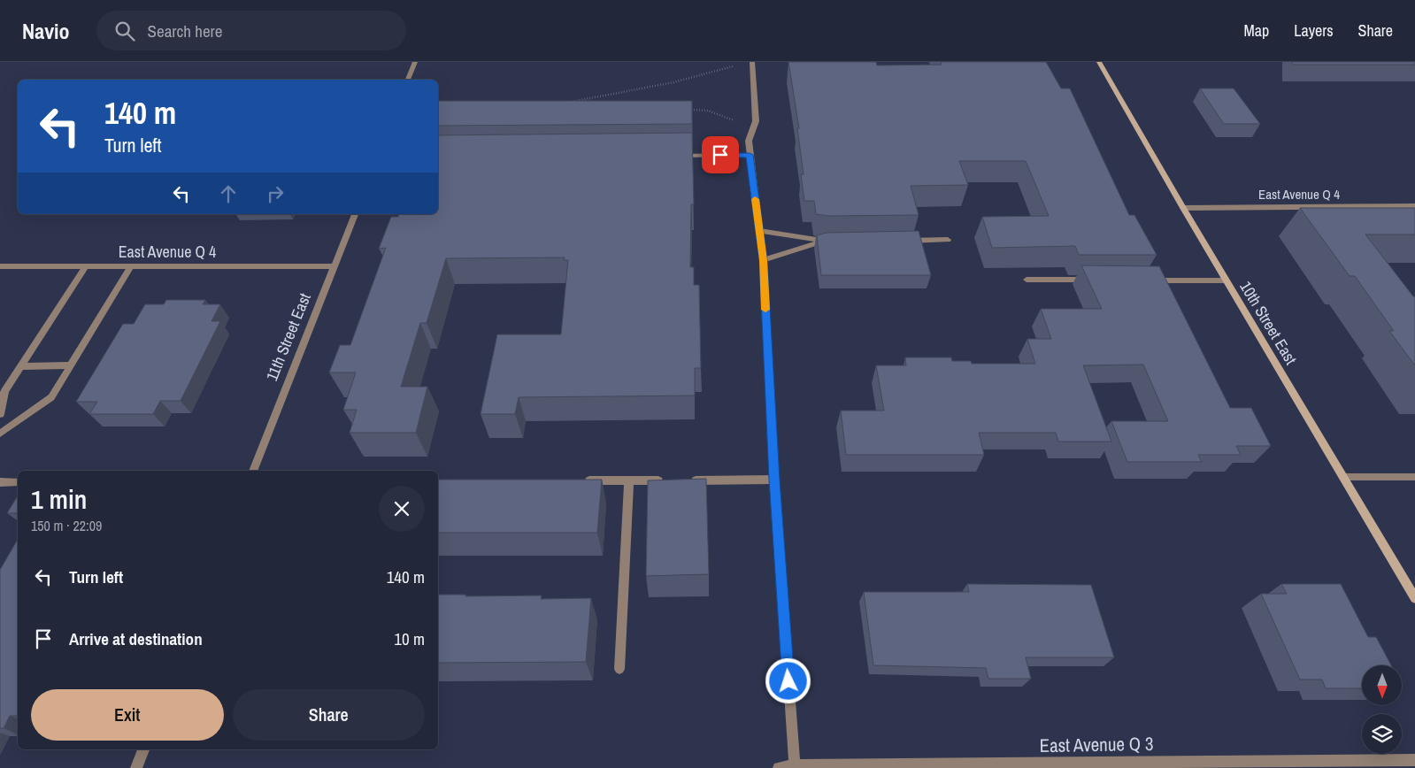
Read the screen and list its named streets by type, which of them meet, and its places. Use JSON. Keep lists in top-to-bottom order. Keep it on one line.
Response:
{"streets":{"main road":["10th Street East"],"street":["East Avenue Q 4","11th Street East","East Avenue Q 3"]},"crossings":[["East Avenue Q 4","10th Street East"],["East Avenue Q 4","11th Street East"]],"north":"bottom","page":{"header":"Navio","search":"Search here","nav":["Map","Layers","Share"],"turn":["140 m","Turn left"],"heading":["1 min","150 m · 22:09"],"list":[{"name":"Turn left","value":"140 m"},{"name":"Arrive at destination","value":"10 m"}],"buttons":["Exit","Share"]}}
